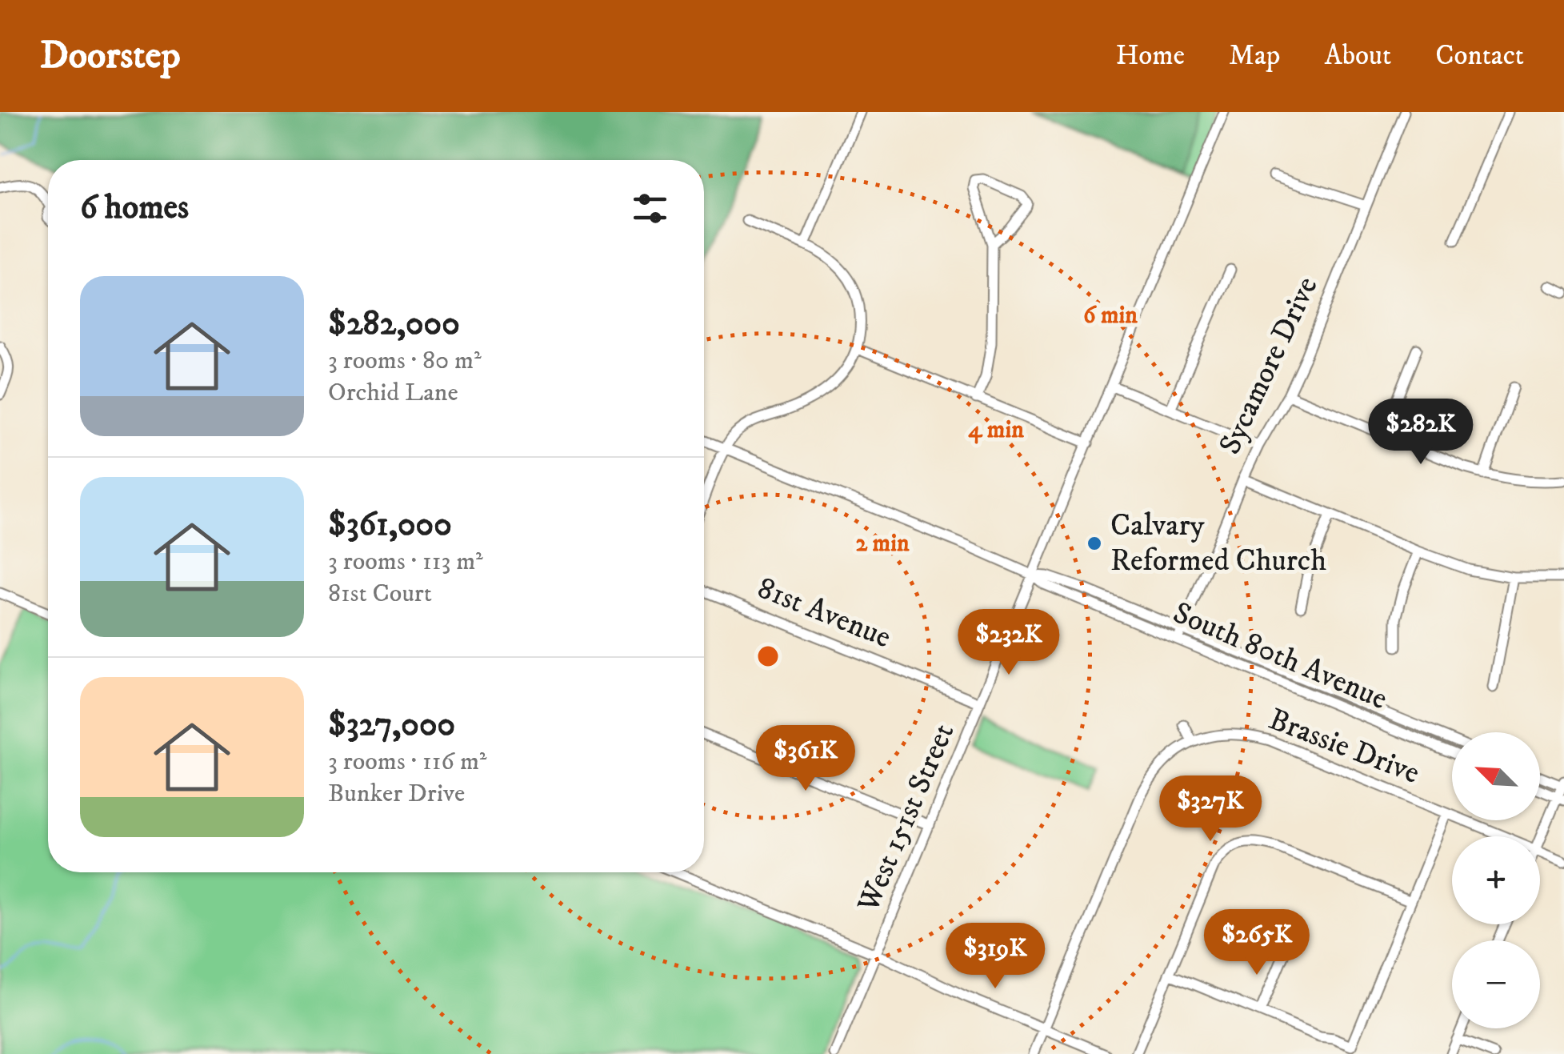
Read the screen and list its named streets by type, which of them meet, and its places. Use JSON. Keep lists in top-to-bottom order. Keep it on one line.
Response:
{"streets":{"street":["Sycamore Drive","81st Avenue","South 80th Avenue","Brassie Drive","West 151st Street"]},"crossings":[["Sycamore Drive","South 80th Avenue"],["81st Avenue","West 151st Street"],["South 80th Avenue","West 151st Street"]],"places":["Calvary Reformed Church"],"north":"top left","page":{"header":"Doorstep","nav":["Home","Map","About","Contact"],"heading":"6 homes","list":[{"name":"$282,000","note":"3 rooms · 80 m² · Orchid Lane"},{"name":"$361,000","note":"3 rooms · 113 m² · 81st Court"},{"name":"$327,000","note":"3 rooms · 116 m² · Bunker Drive"}],"price":["$282K","$232K","$361K","$327K","$265K","$319K"],"map_buttons":["+","−"]},"rings":["6 min","4 min","2 min"]}
